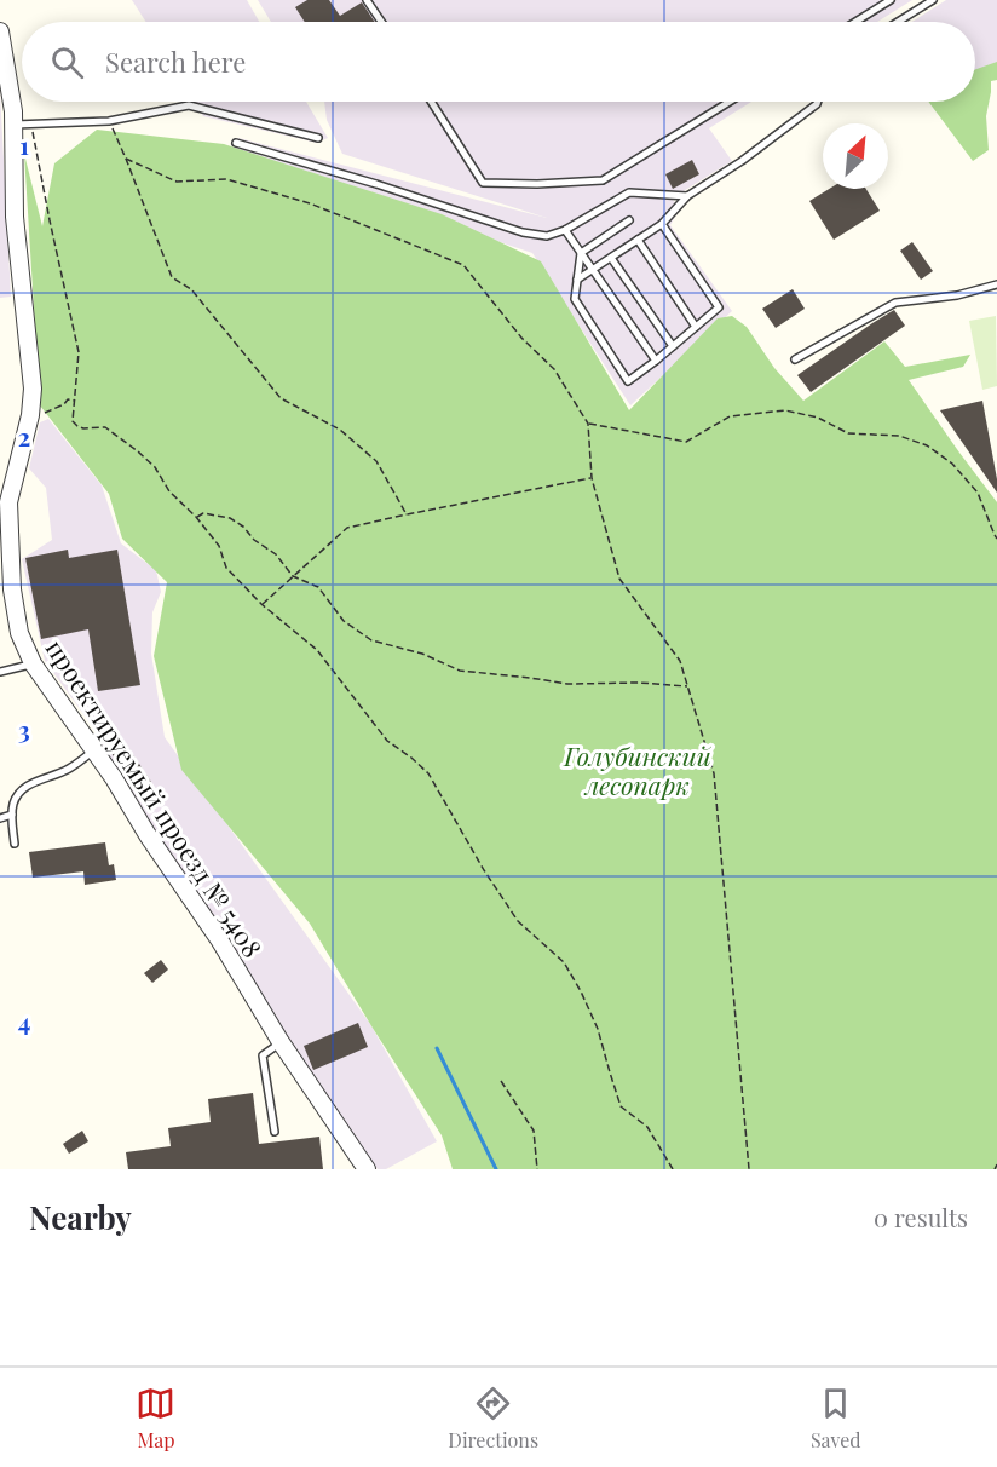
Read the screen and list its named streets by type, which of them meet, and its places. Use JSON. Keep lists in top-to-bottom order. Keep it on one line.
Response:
{"streets":{"street":["проектируемый проезд № 5408"]},"parks":["Голубинский лесопарк"],"north":"top right","page":{"search":"Search here","heading":["Nearby","0 results"],"nav":["Map","Directions","Saved"]},"grid":{"rows":["1","2","3","4"]}}
